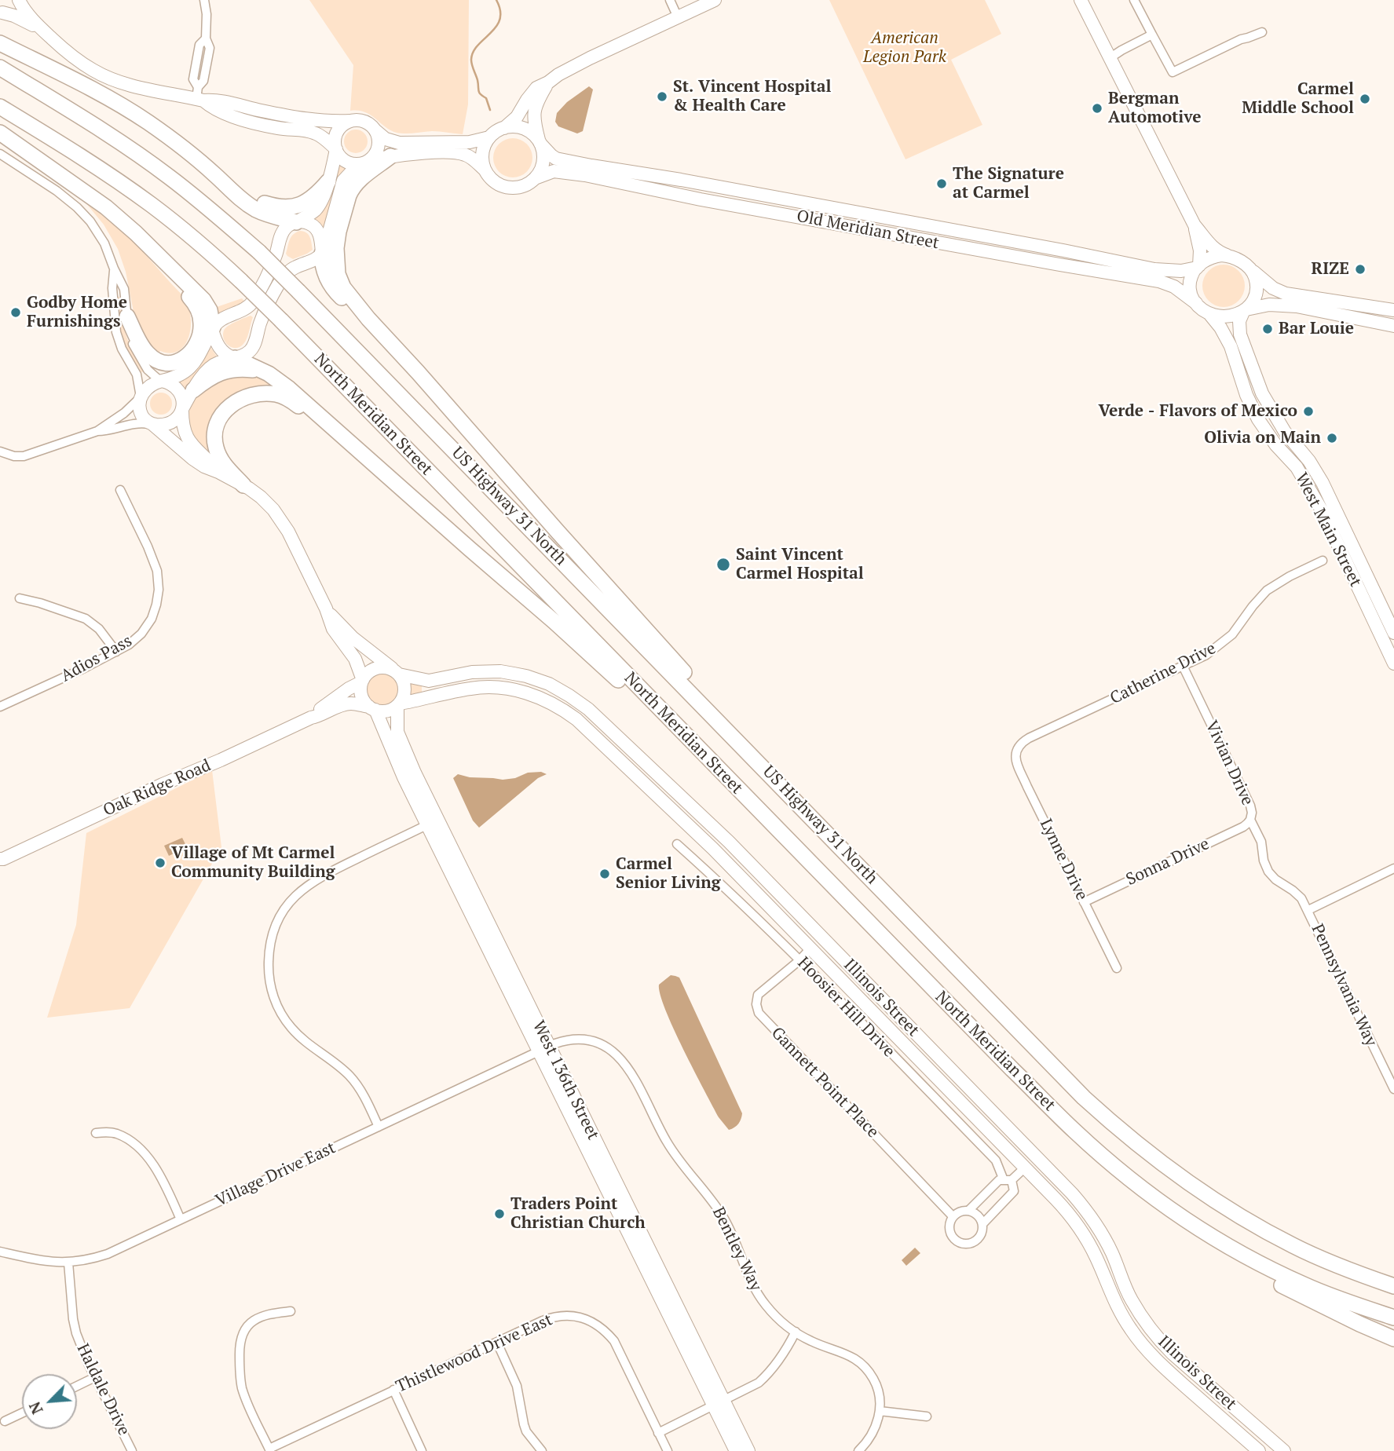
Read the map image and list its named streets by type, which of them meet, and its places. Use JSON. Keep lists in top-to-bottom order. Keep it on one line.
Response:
{"streets":{"highway":["North Meridian Street","US Highway 31 North"],"street":["Old Meridian Street","West Main Street","Adios Pass","Catherine Drive","Vivian Drive","Oak Ridge Road","Lynne Drive","Sonna Drive","Pennsylvania Way","Illinois Street","Hoosier Hill Drive","West 136th Street","Gannett Point Place","Village Drive East","Bentley Way","Thistlewood Drive East","Haldale Drive"]},"crossings":[["Old Meridian Street","West Main Street"],["Catherine Drive","Vivian Drive"],["Catherine Drive","Lynne Drive"],["Vivian Drive","Sonna Drive"],["Vivian Drive","Pennsylvania Way"],["Oak Ridge Road","Illinois Street"],["Oak Ridge Road","West 136th Street"],["Lynne Drive","Sonna Drive"],["Illinois Street","West 136th Street"],["Illinois Street","Gannett Point Place"],["Hoosier Hill Drive","Gannett Point Place"],["West 136th Street","Village Drive East"],["West 136th Street","Bentley Way"],["Village Drive East","Bentley Way"],["Village Drive East","Haldale Drive"]],"parks":["American Legion Park"],"places":["St. Vincent Hospital & Health Care","Carmel Middle School","Bergman Automotive","The Signature at Carmel","RIZE","Godby Home Furnishings","Bar Louie","Verde - Flavors of Mexico","Olivia on Main","Saint Vincent Carmel Hospital","Village of Mt Carmel Community Building","Carmel Senior Living","Traders Point Christian Church"],"north":"bottom left"}
